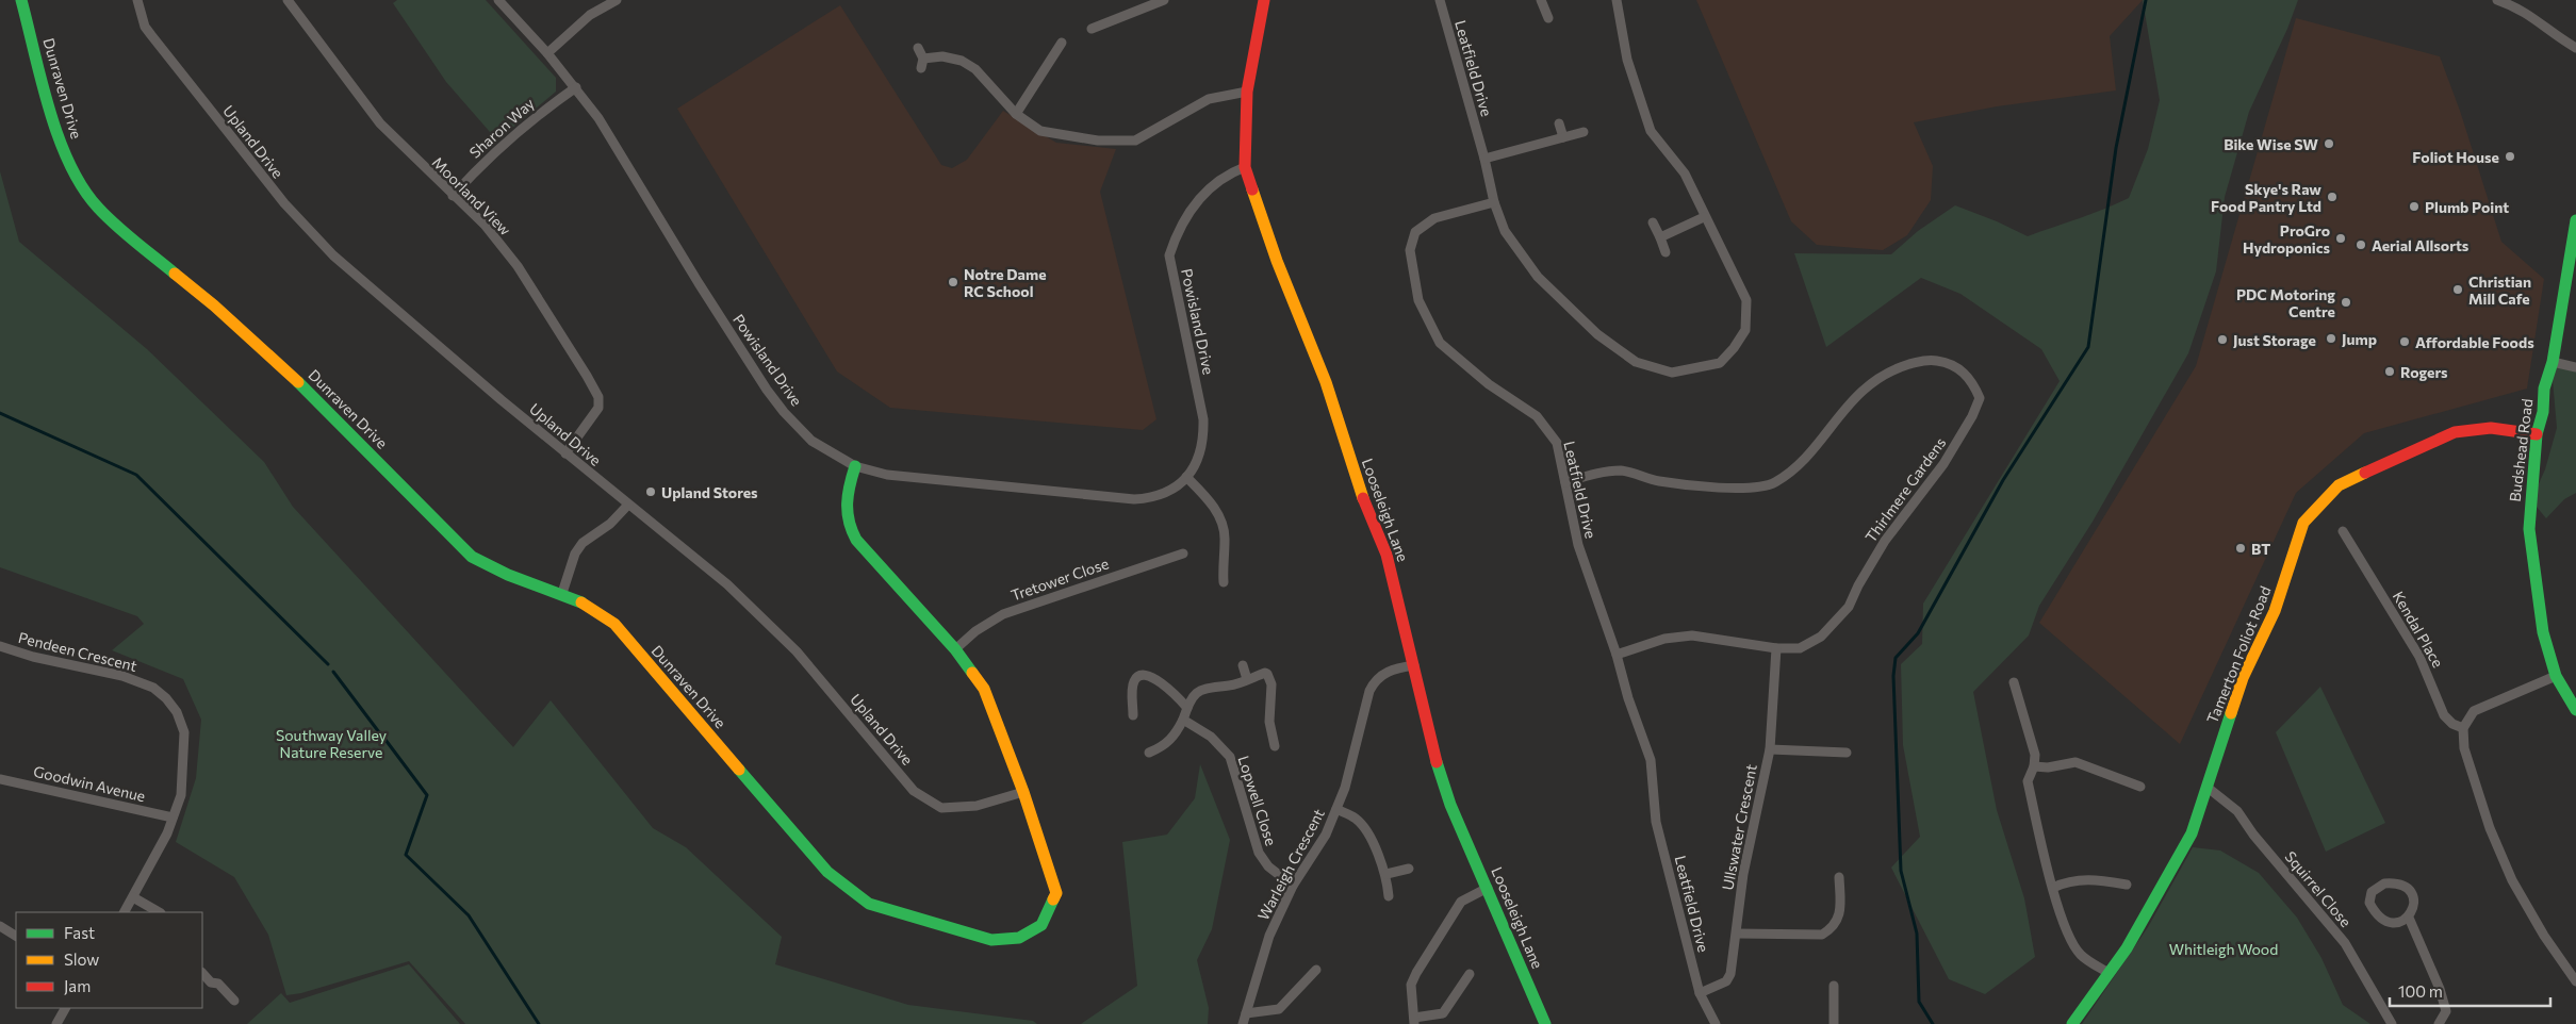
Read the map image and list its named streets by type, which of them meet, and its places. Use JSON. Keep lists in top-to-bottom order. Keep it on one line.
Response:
{"streets":{"street":["Leatfield Drive","Dunraven Drive","Sharon Way","Upland Drive","Moorland View","Powisland Drive","Budshead Road","Thirlmere Gardens","Looseleigh Lane","Tretower Close","Kendal Place","Pendeen Crescent","Tamerton Foliot Road","Goodwin Avenue","Lopwell Close","Ullswater Crescent","Warleigh Crescent","Squirrel Close"]},"crossings":[["Leatfield Drive","Thirlmere Gardens"],["Leatfield Drive","Ullswater Crescent"],["Dunraven Drive","Upland Drive"],["Dunraven Drive","Powisland Drive"],["Dunraven Drive","Tretower Close"],["Sharon Way","Moorland View"],["Sharon Way","Powisland Drive"],["Upland Drive","Moorland View"],["Powisland Drive","Looseleigh Lane"],["Budshead Road","Tamerton Foliot Road"],["Thirlmere Gardens","Ullswater Crescent"],["Looseleigh Lane","Warleigh Crescent"],["Pendeen Crescent","Goodwin Avenue"],["Tamerton Foliot Road","Squirrel Close"],["Lopwell Close","Warleigh Crescent"]],"parks":["Southway Valley Nature Reserve","Whitleigh Wood"],"places":["Bike Wise SW","Foliot House","Skye's Raw Food Pantry Ltd","Plumb Point","ProGro Hydroponics","Aerial Allsorts","Notre Dame RC School","Christian Mill Cafe","PDC Motoring Centre","Jump","Just Storage","Affordable Foods","Rogers","Upland Stores","BT"],"legend":["Fast","Slow","Jam"],"scale_bar":"100 m"}
